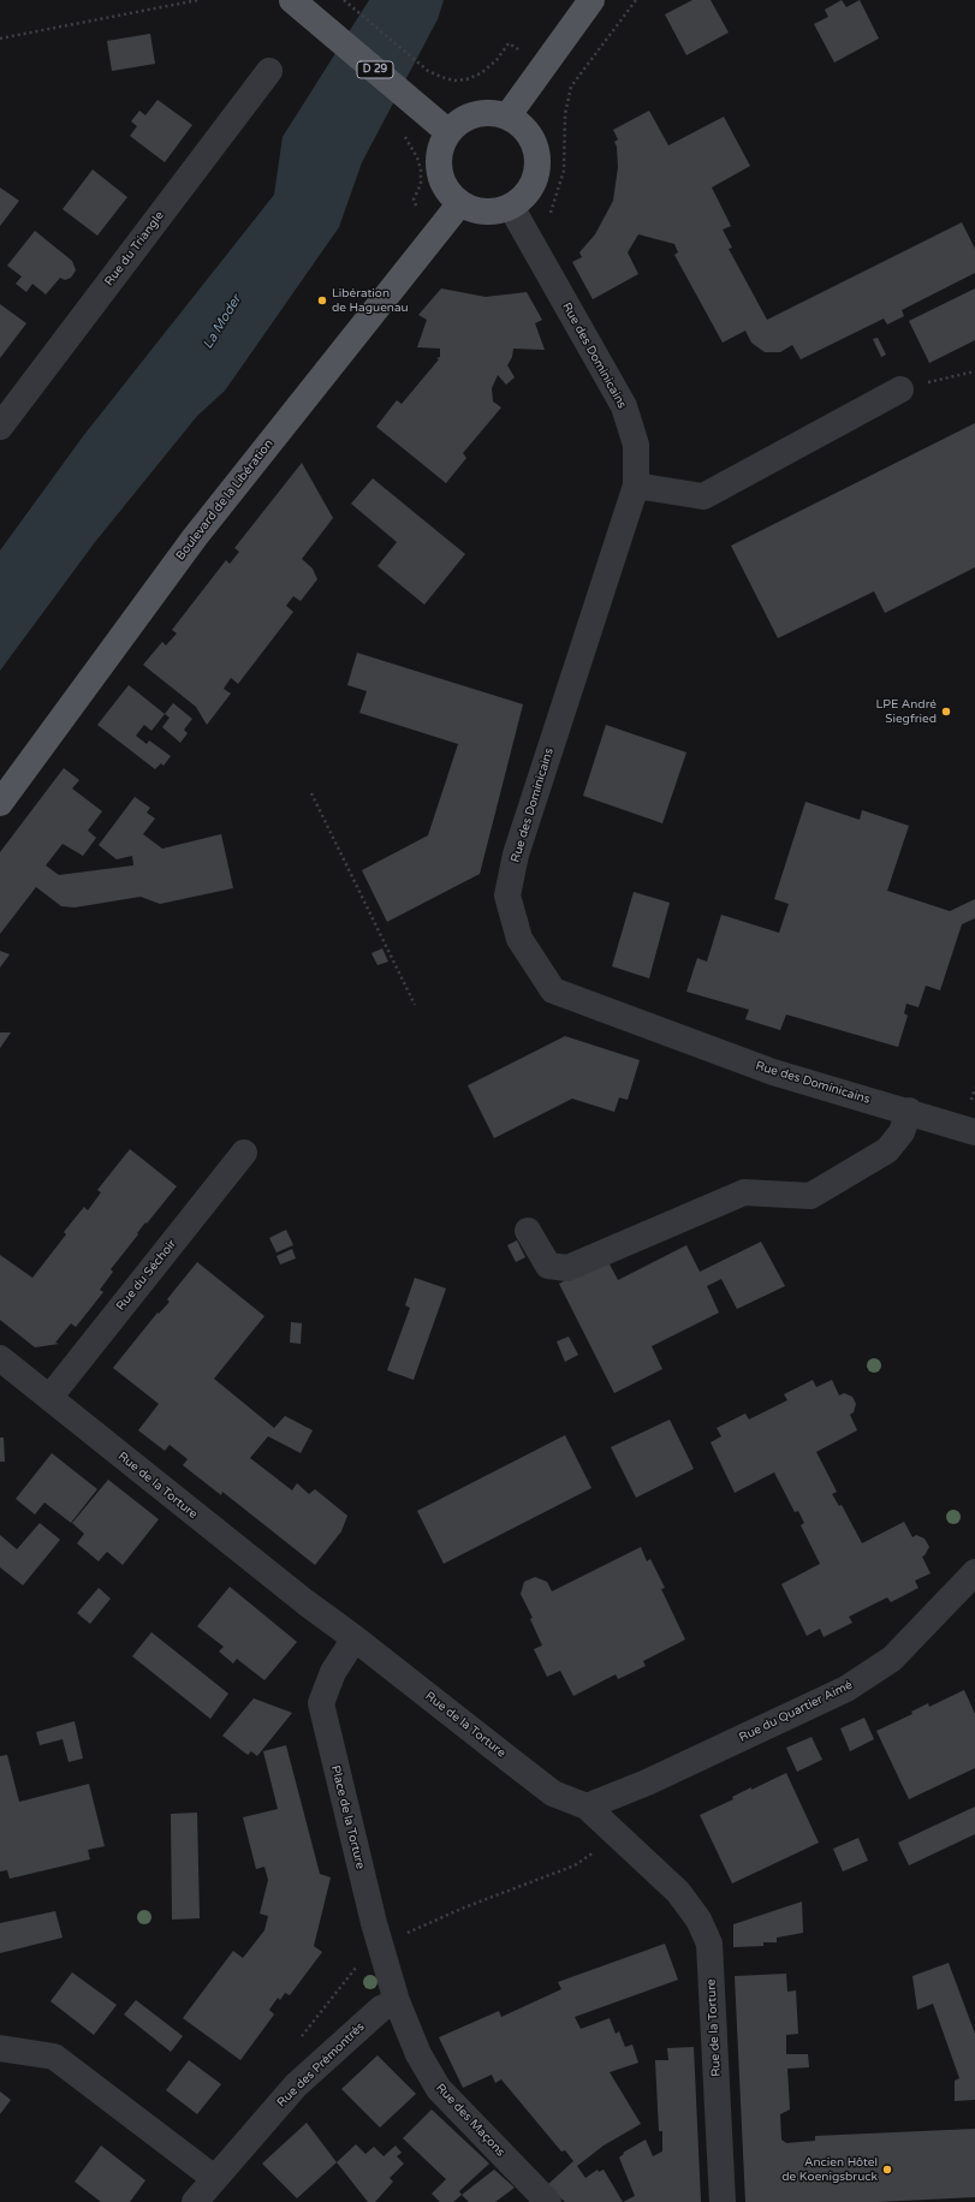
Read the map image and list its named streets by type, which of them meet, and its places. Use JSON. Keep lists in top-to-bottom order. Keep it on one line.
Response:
{"streets":{"main road":["D 29","Boulevard de la Libération"],"street":["Rue du Triangle","Rue des Dominicains","Rue du Séchoir","Rue de la Torture","Rue du Quartier Aimé","Place de la Torture","Rue des Prémontrés","Rue des Maçons"]},"crossings":[["D 29","Rue des Dominicains"],["D 29","Boulevard de la Libération"],["Rue des Dominicains","Boulevard de la Libération"],["Rue du Séchoir","Rue de la Torture"],["Rue de la Torture","Rue du Quartier Aimé"],["Rue de la Torture","Place de la Torture"],["Place de la Torture","Rue des Prémontrés"],["Place de la Torture","Rue des Maçons"],["Rue des Prémontrés","Rue des Maçons"]],"water":["La Moder"],"places":["Libération de Haguenau","LPE André Siegfried","Ancien Hôtel de Koenigsbruck"]}
